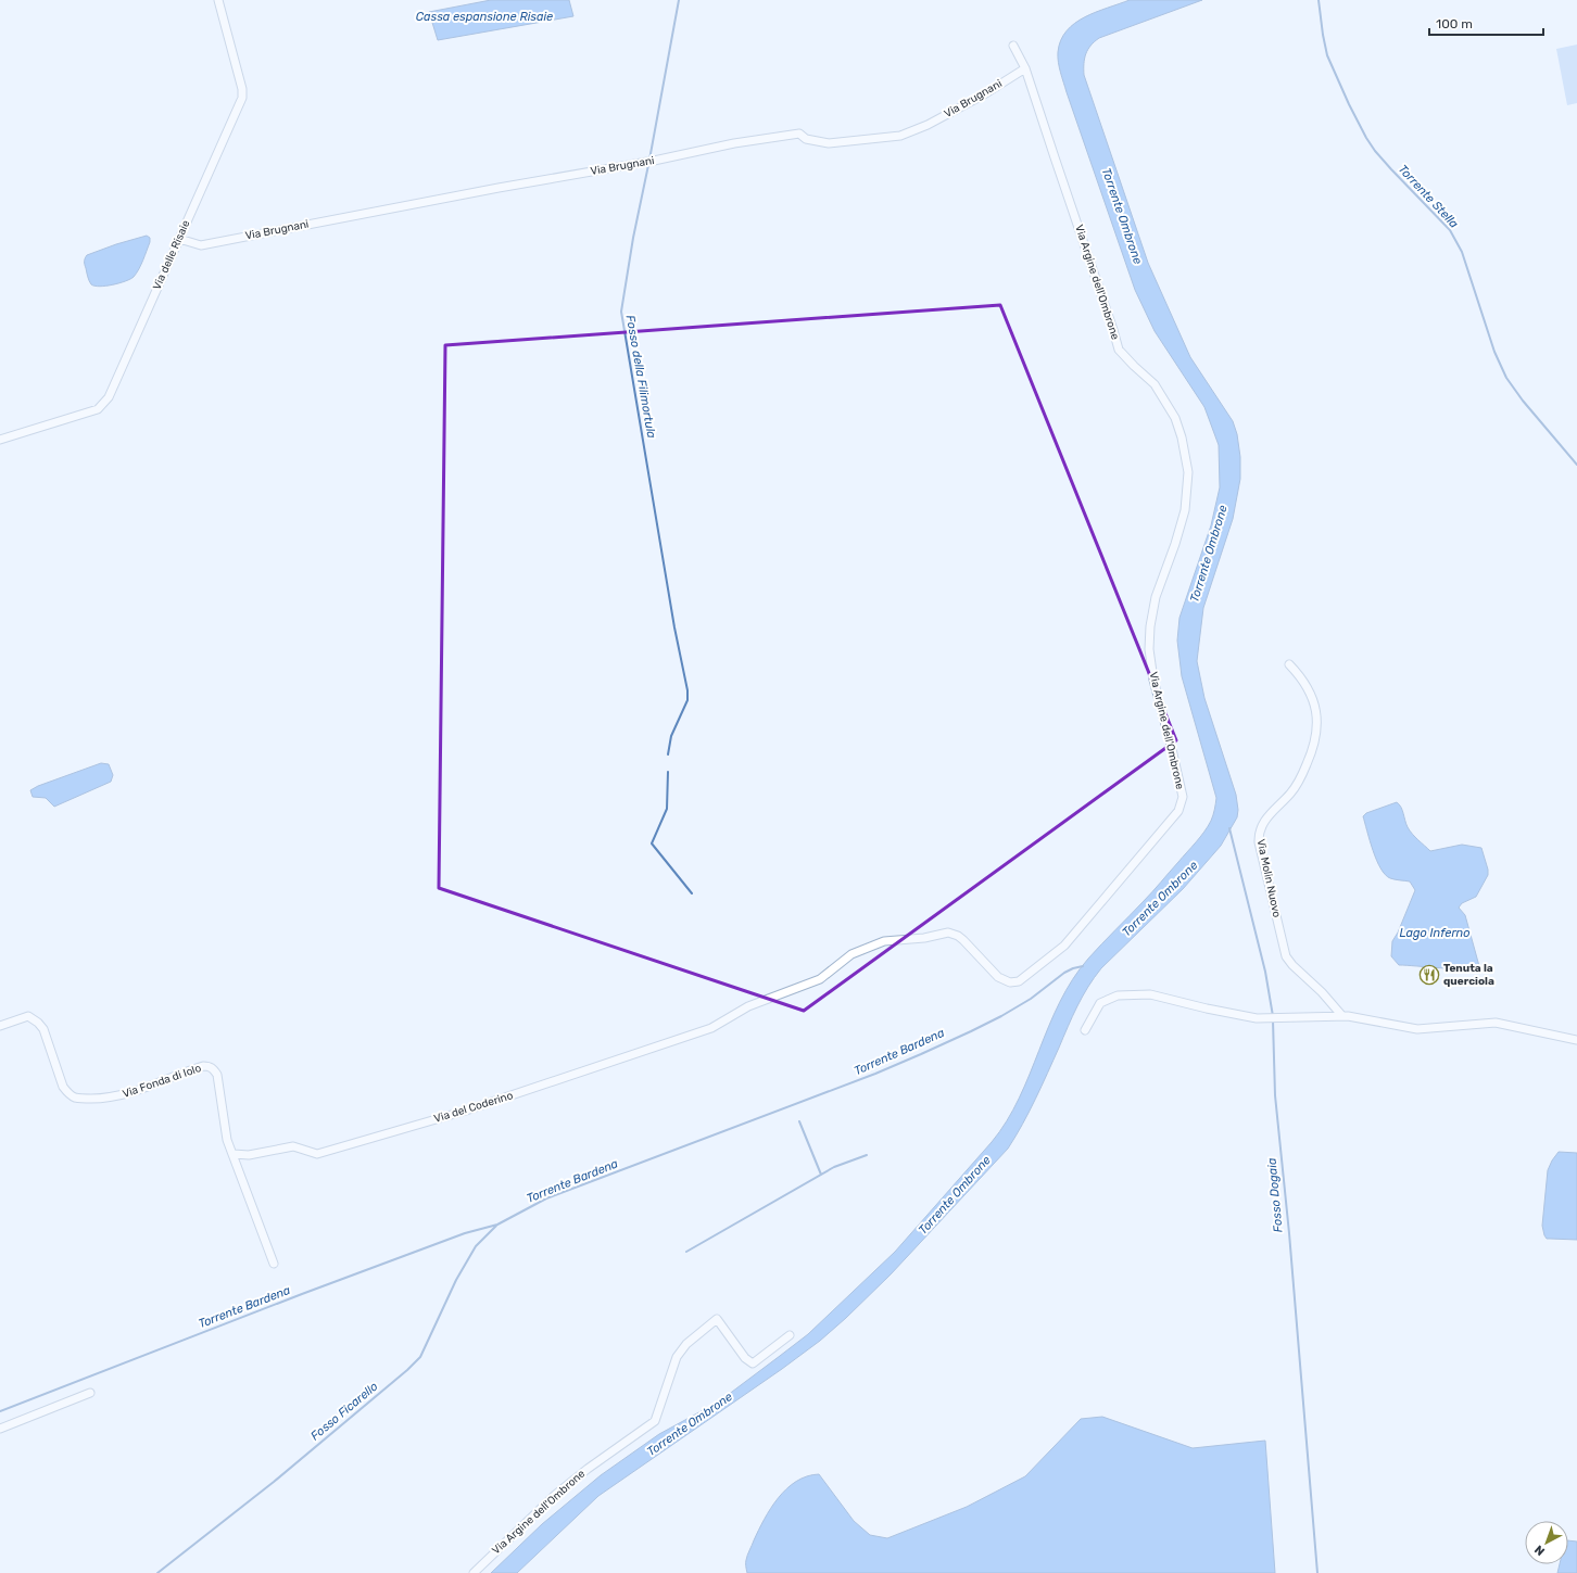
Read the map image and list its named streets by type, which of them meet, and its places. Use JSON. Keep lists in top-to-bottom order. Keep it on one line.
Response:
{"streets":{"street":["Via Brugnani","Via delle Risaie","Via Argine dell'Ombrone","Via Molin Nuovo","Via Fonda di Iolo","Via del Coderino"]},"crossings":[["Via Brugnani","Via delle Risaie"],["Via Brugnani","Via Argine dell'Ombrone"],["Via Argine dell'Ombrone","Via del Coderino"],["Via Fonda di Iolo","Via del Coderino"]],"water":["Cassa espansione Risaie","Torrente Stella","Torrente Ombrone","Fosso della Filimortula","Lago Inferno","Torrente Bardena","Fosso Dogaia","Fosso Ficarello"],"places":{"restaurant":["Tenuta la querciola"]},"scale_bar":"100 m","north":"bottom left"}
